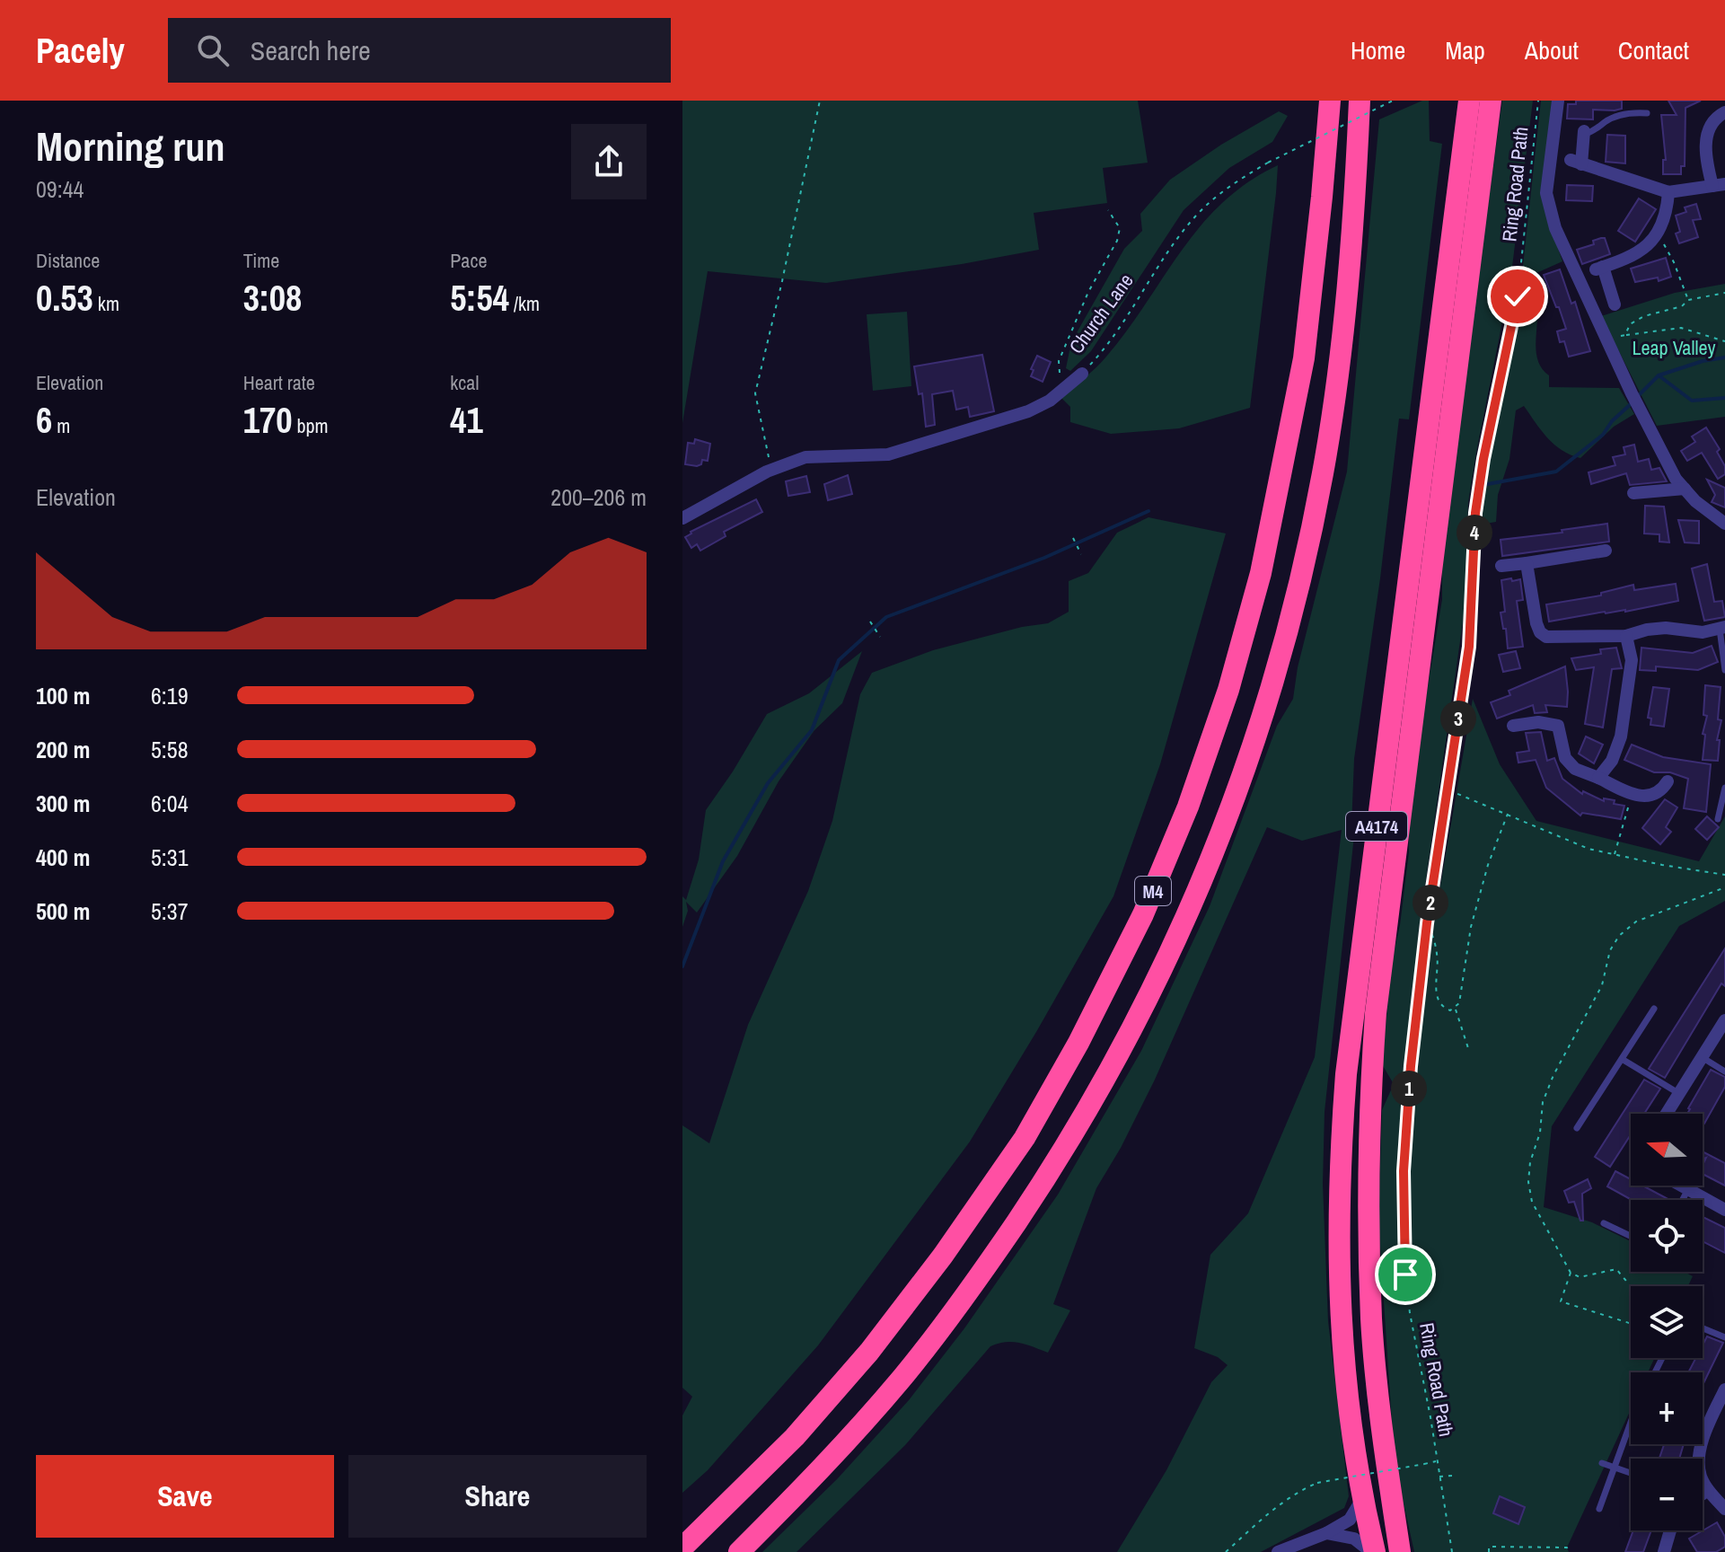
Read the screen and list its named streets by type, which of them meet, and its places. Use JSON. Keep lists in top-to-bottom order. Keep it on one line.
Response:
{"streets":{"highway":["A4174","M4"],"street":["Church Lane"],"path":["Ring Road Path"]},"parks":["Leap Valley"],"north":"left","page":{"header":"Pacely","search":"Search here","nav":["Home","Map","About","Contact"],"heading":["Morning run","09:44"],"stats":[["Distance","0.53 km"],["Time","3:08"],["Pace","5:54 /km"],["Elevation","6 m"],["Heart rate","170 bpm"],["kcal","41"]],"chart":["Elevation","200–206 m"],"pins":["4","3","2","1"],"list":[{"name":"100 m","note":"6:19"},{"name":"200 m","note":"5:58"},{"name":"300 m","note":"6:04"},{"name":"400 m","note":"5:31"},{"name":"500 m","note":"5:37"}],"map_buttons":["+","−"],"buttons":["Save","Share"]}}
